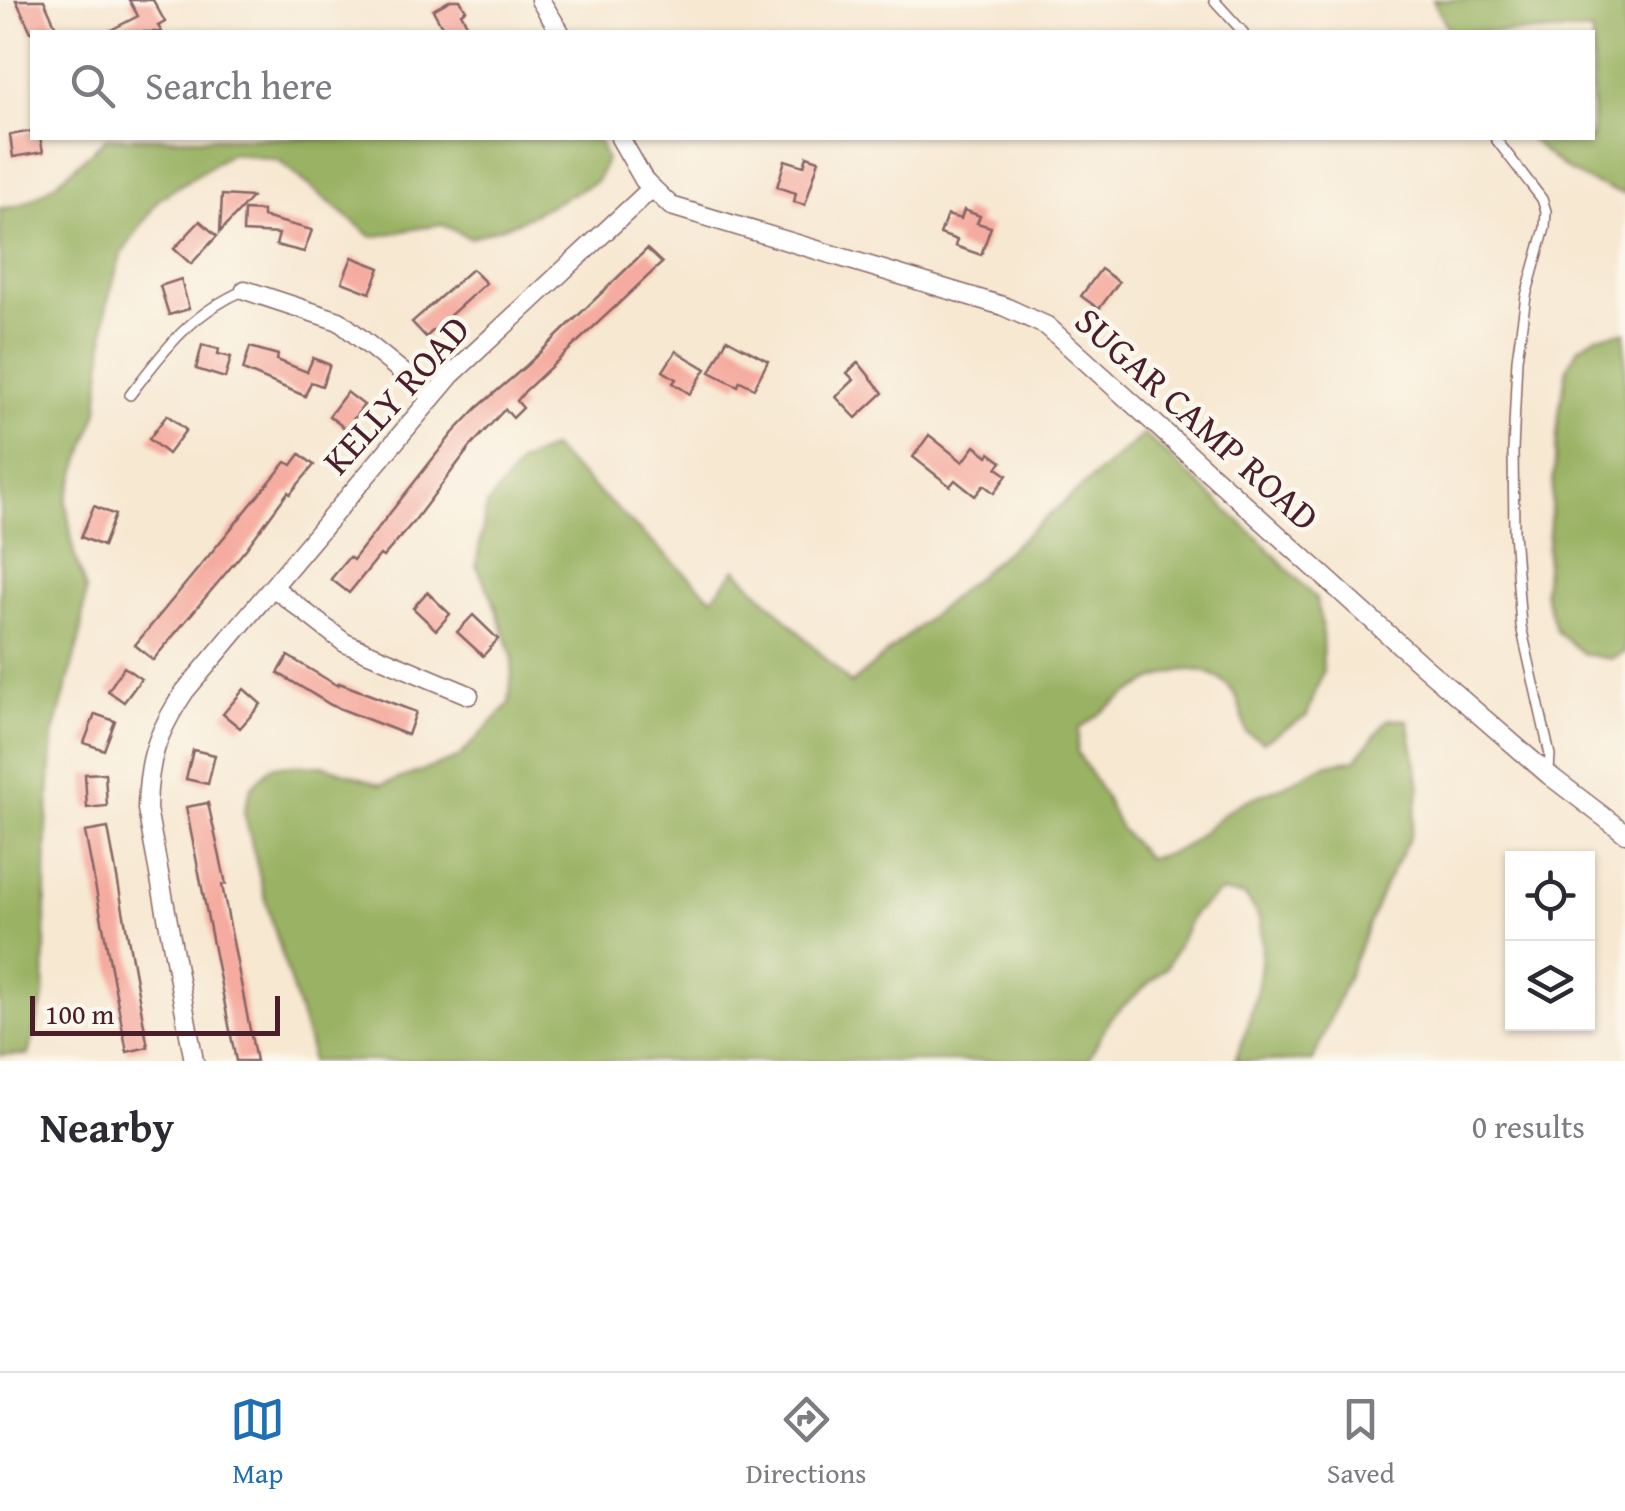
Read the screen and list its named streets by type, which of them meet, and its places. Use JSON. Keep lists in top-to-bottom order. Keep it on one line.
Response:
{"streets":{"street":["KELLY ROAD","SUGAR CAMP ROAD"]},"crossings":[["KELLY ROAD","SUGAR CAMP ROAD"]],"scale_bar":"100 m","page":{"search":"Search here","scale":"100 m","heading":["Nearby","0 results"],"nav":["Map","Directions","Saved"]}}
